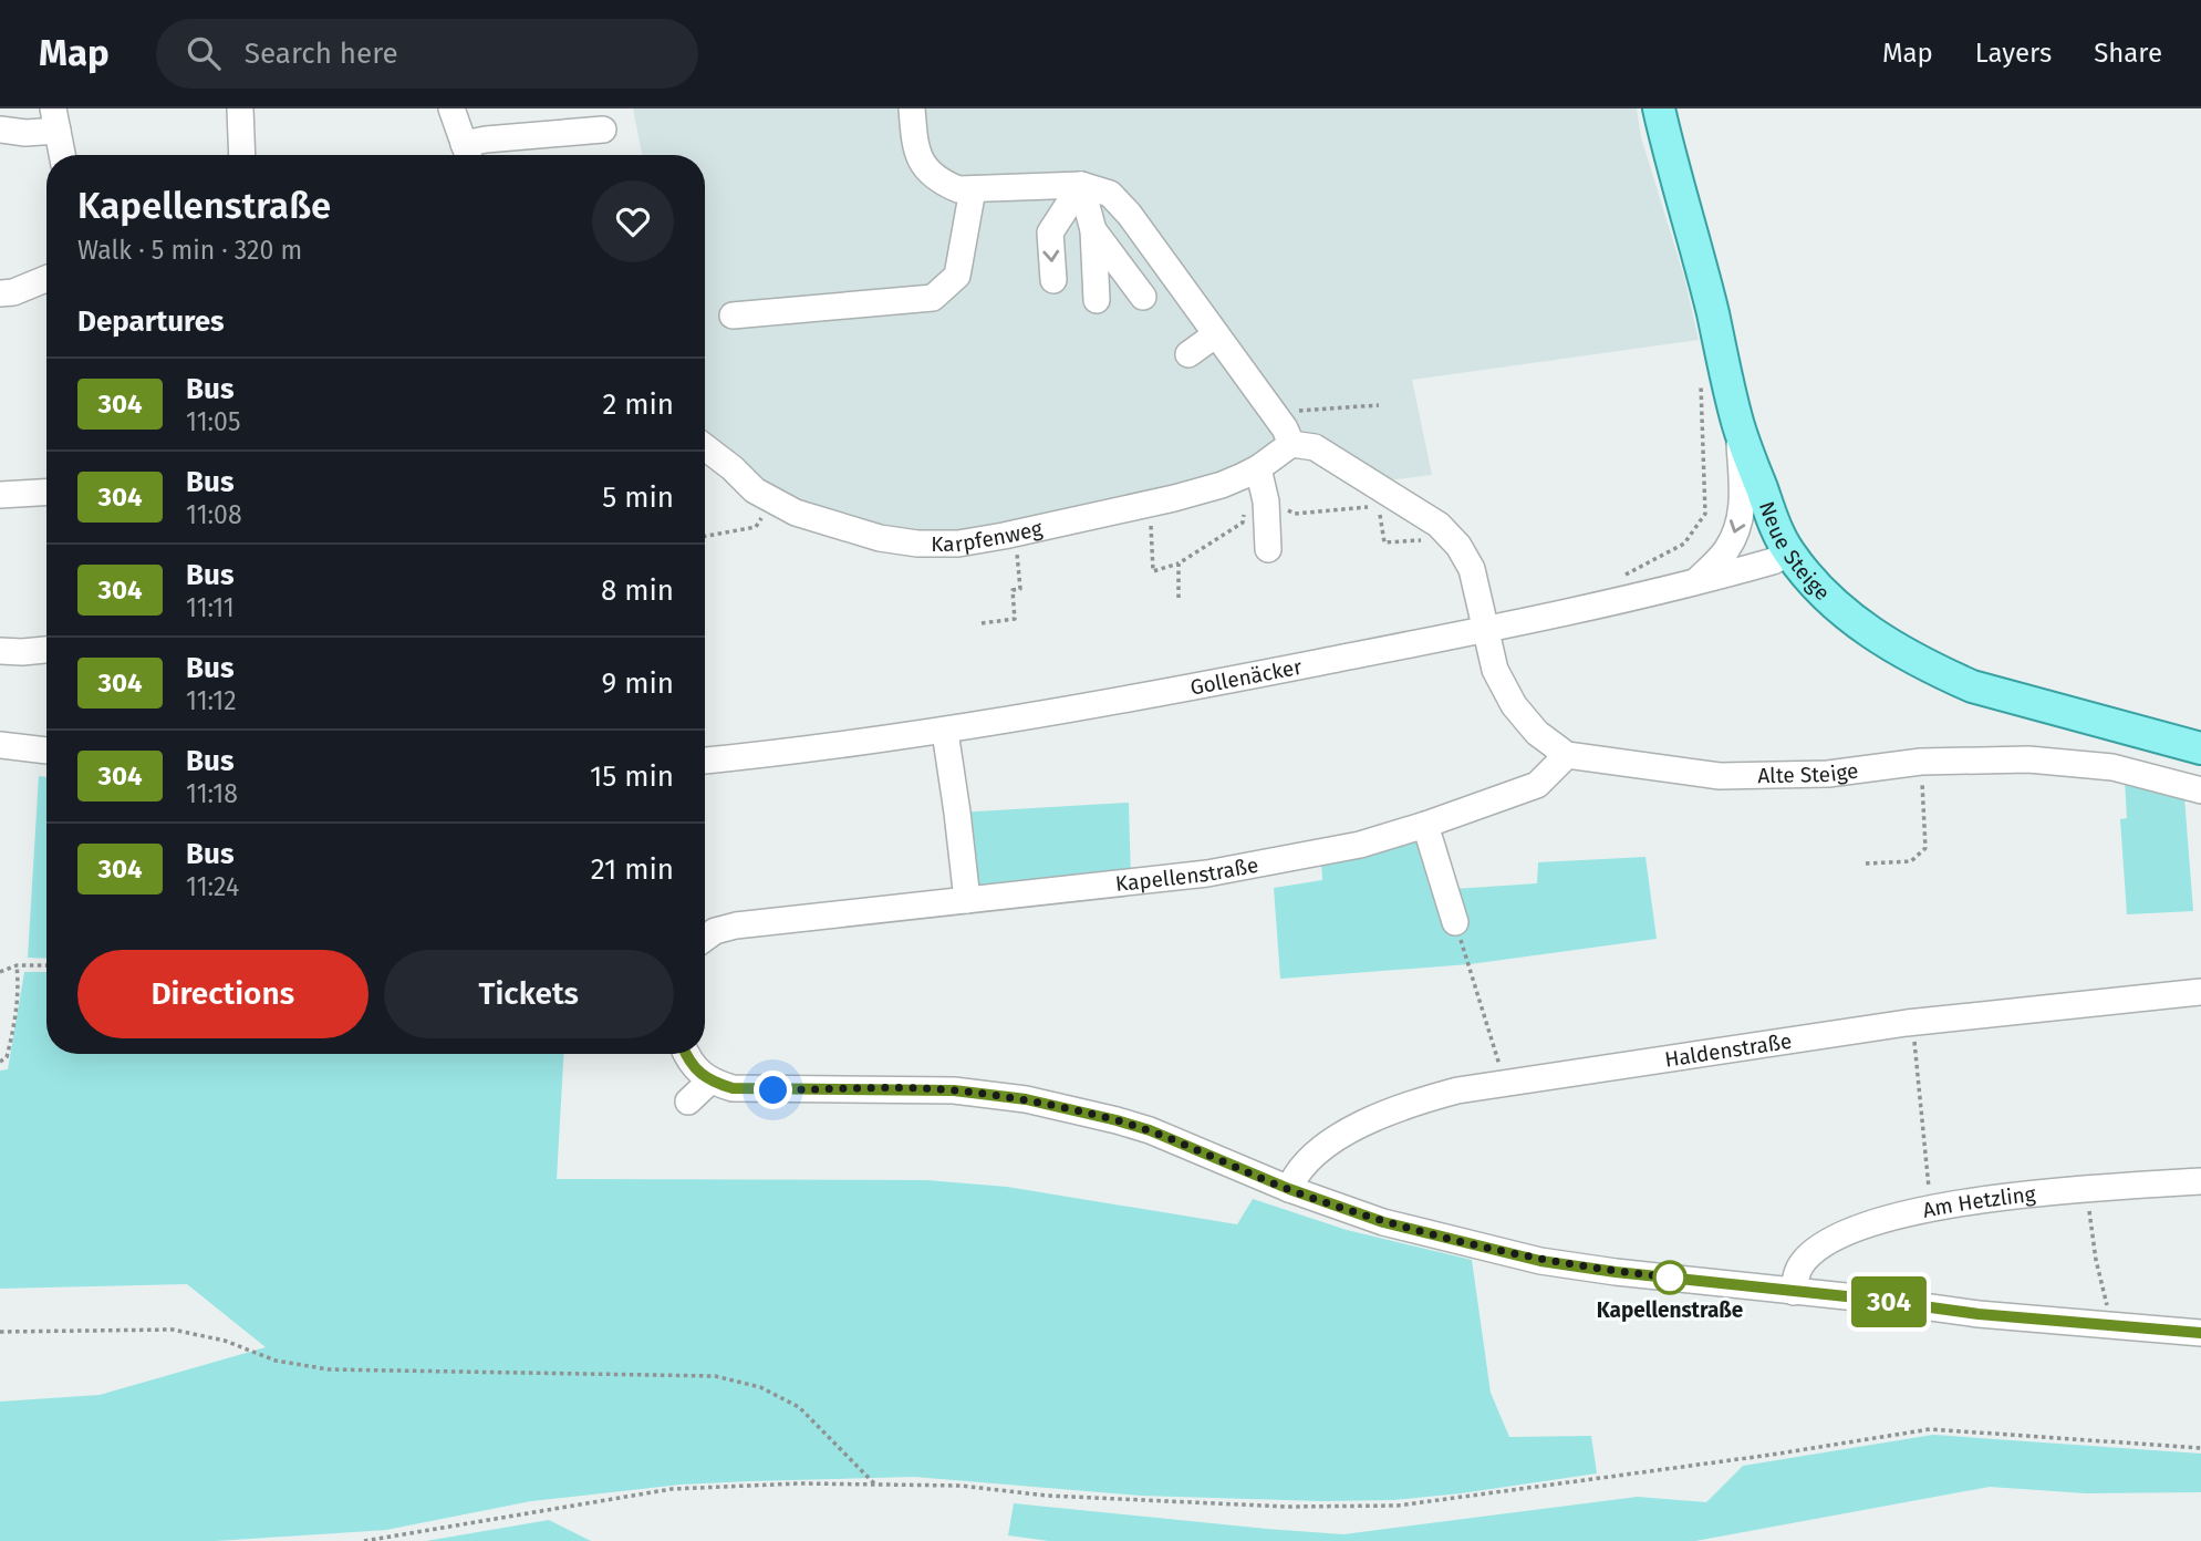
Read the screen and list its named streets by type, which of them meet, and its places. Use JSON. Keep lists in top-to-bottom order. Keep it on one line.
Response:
{"streets":{"main road":["Neue Steige"],"street":["Karpfenweg","Gollenäcker","Alte Steige","Kapellenstraße","Haldenstraße","Am Hetzling"]},"crossings":[["Neue Steige","Gollenäcker"],["Gollenäcker","Alte Steige"],["Alte Steige","Kapellenstraße"]],"places":["Kapellenstraße"],"lines":["bus line 304"],"page":{"header":"Map","search":"Search here","nav":["Map","Layers","Share"],"on_map":"304","heading":[["Kapellenstraße","Walk · 5 min · 320 m"],"Departures"],"list":[{"mark":"304","name":"Bus","note":"11:05","value":"2 min"},{"mark":"304","name":"Bus","note":"11:08","value":"5 min"},{"mark":"304","name":"Bus","note":"11:11","value":"8 min"},{"mark":"304","name":"Bus","note":"11:12","value":"9 min"},{"mark":"304","name":"Bus","note":"11:18","value":"15 min"},{"mark":"304","name":"Bus","note":"11:24","value":"21 min"}],"buttons":["Directions","Tickets"]}}
